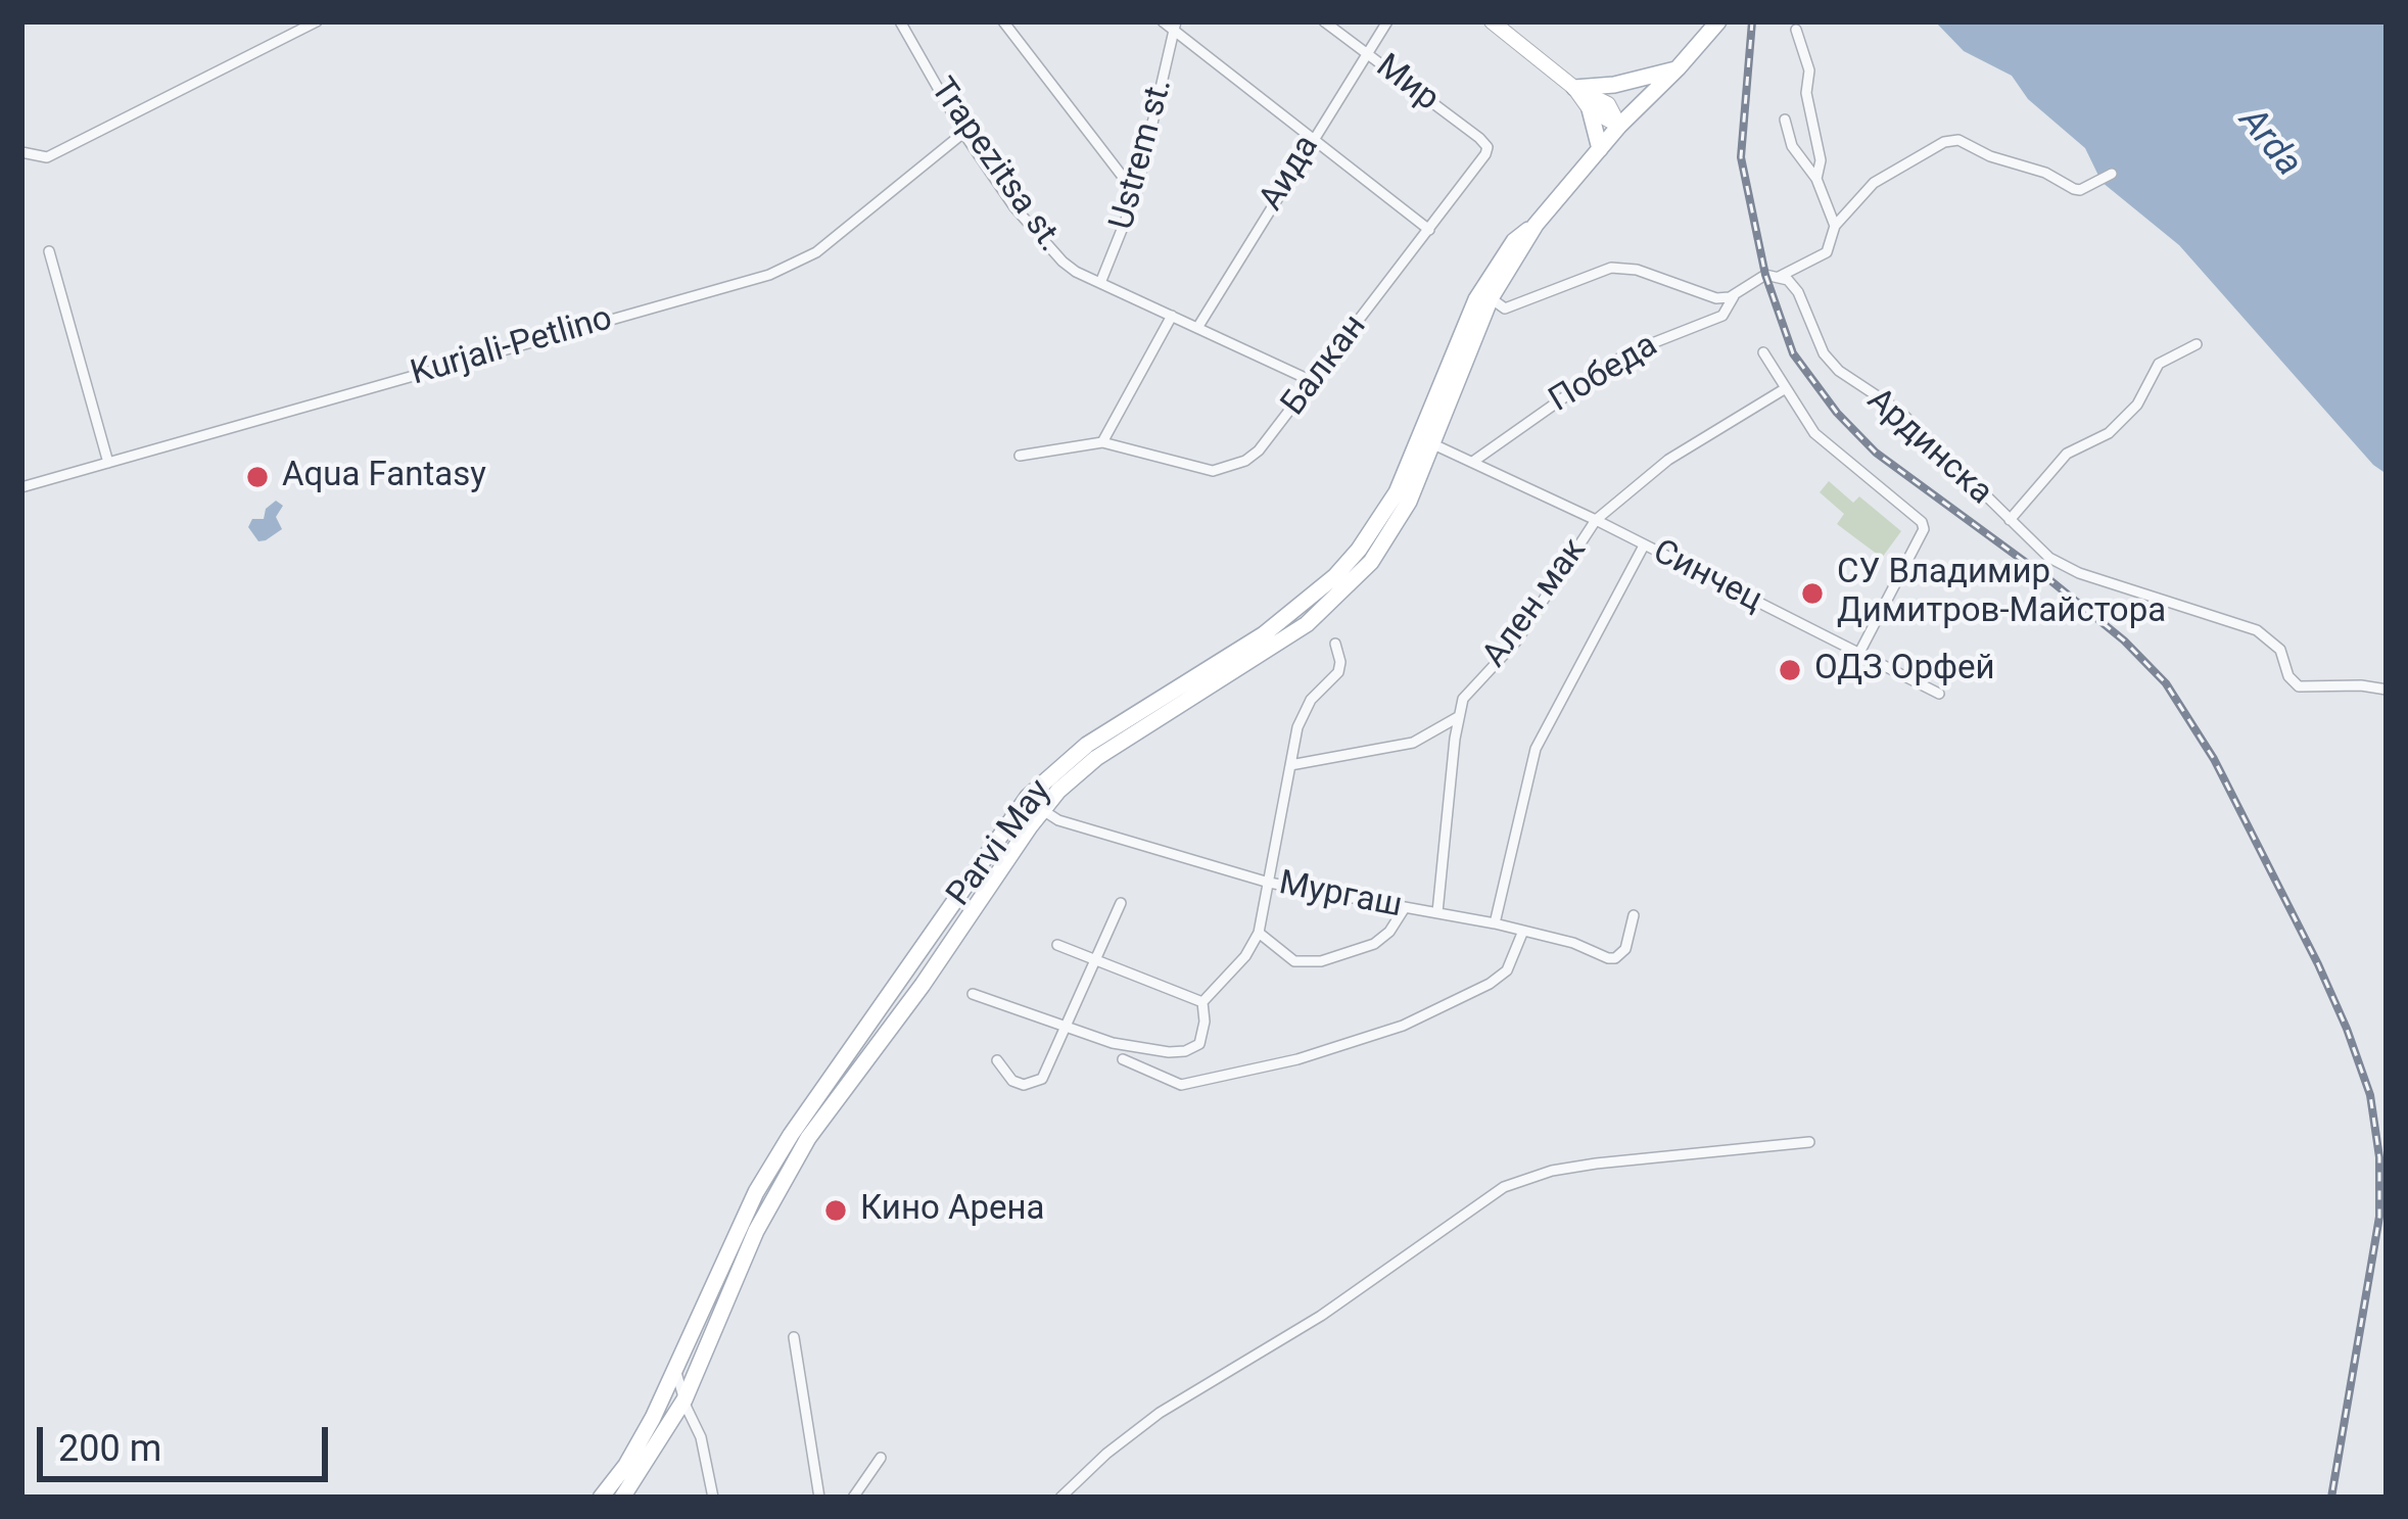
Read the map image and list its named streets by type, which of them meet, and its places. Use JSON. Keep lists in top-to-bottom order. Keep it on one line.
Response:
{"streets":{"main road":["Parvi May"],"street":["Мир","Ustrem st.","Trapezitsa st.","Аида","Kurjali-Petlino","Балкан","Победа","Ардинска","Синчец","Ален мак","Мургаш"]},"crossings":[["Мир","Аида"],["Мир","Балкан"],["Ustrem st.","Trapezitsa st."],["Trapezitsa st.","Аида"],["Trapezitsa st.","Kurjali-Petlino"],["Trapezitsa st.","Балкан"],["Победа","Синчец"],["Синчец","Ален мак"],["Синчец","Parvi May"],["Ален мак","Мургаш"],["Parvi May","Мургаш"]],"water":["Arda"],"places":["Aqua Fantasy","СУ Владимир Димитров-Майстора","ОДЗ Орфей","Кино Арена"],"scale_bar":"200 m"}
